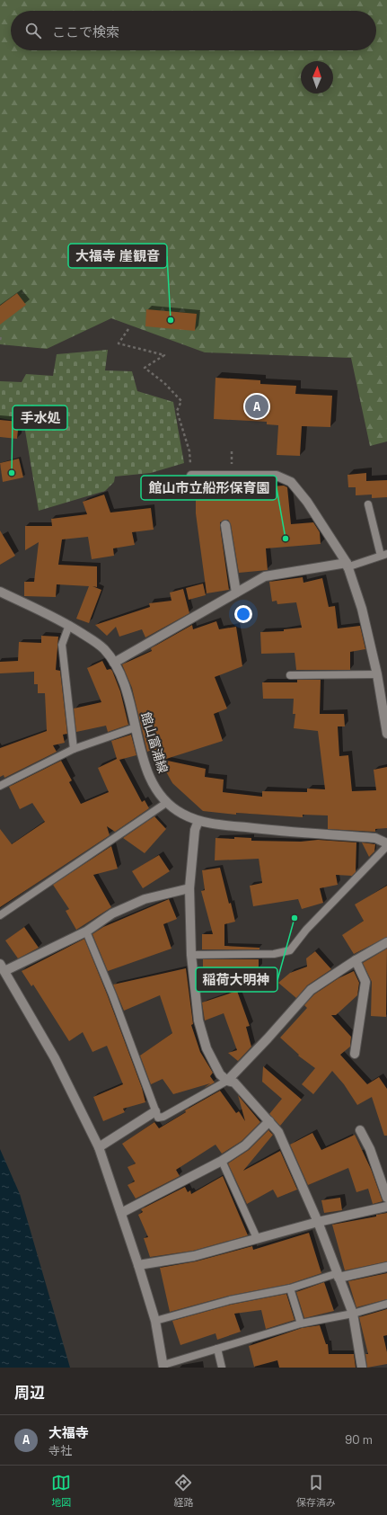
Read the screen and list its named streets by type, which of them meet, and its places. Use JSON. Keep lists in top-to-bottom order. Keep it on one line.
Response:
{"streets":{"street":["館山富浦線"]},"places":["大福寺 崖観音","手水処","館山市立船形保育園","稲荷大明神"],"north":"top","page":{"search":"ここで検索","pins":"A","heading":"周辺","list":[{"mark":"A","name":"大福寺","note":"寺社","value":"90 m"}],"nav":["地図","経路","保存済み"]}}
